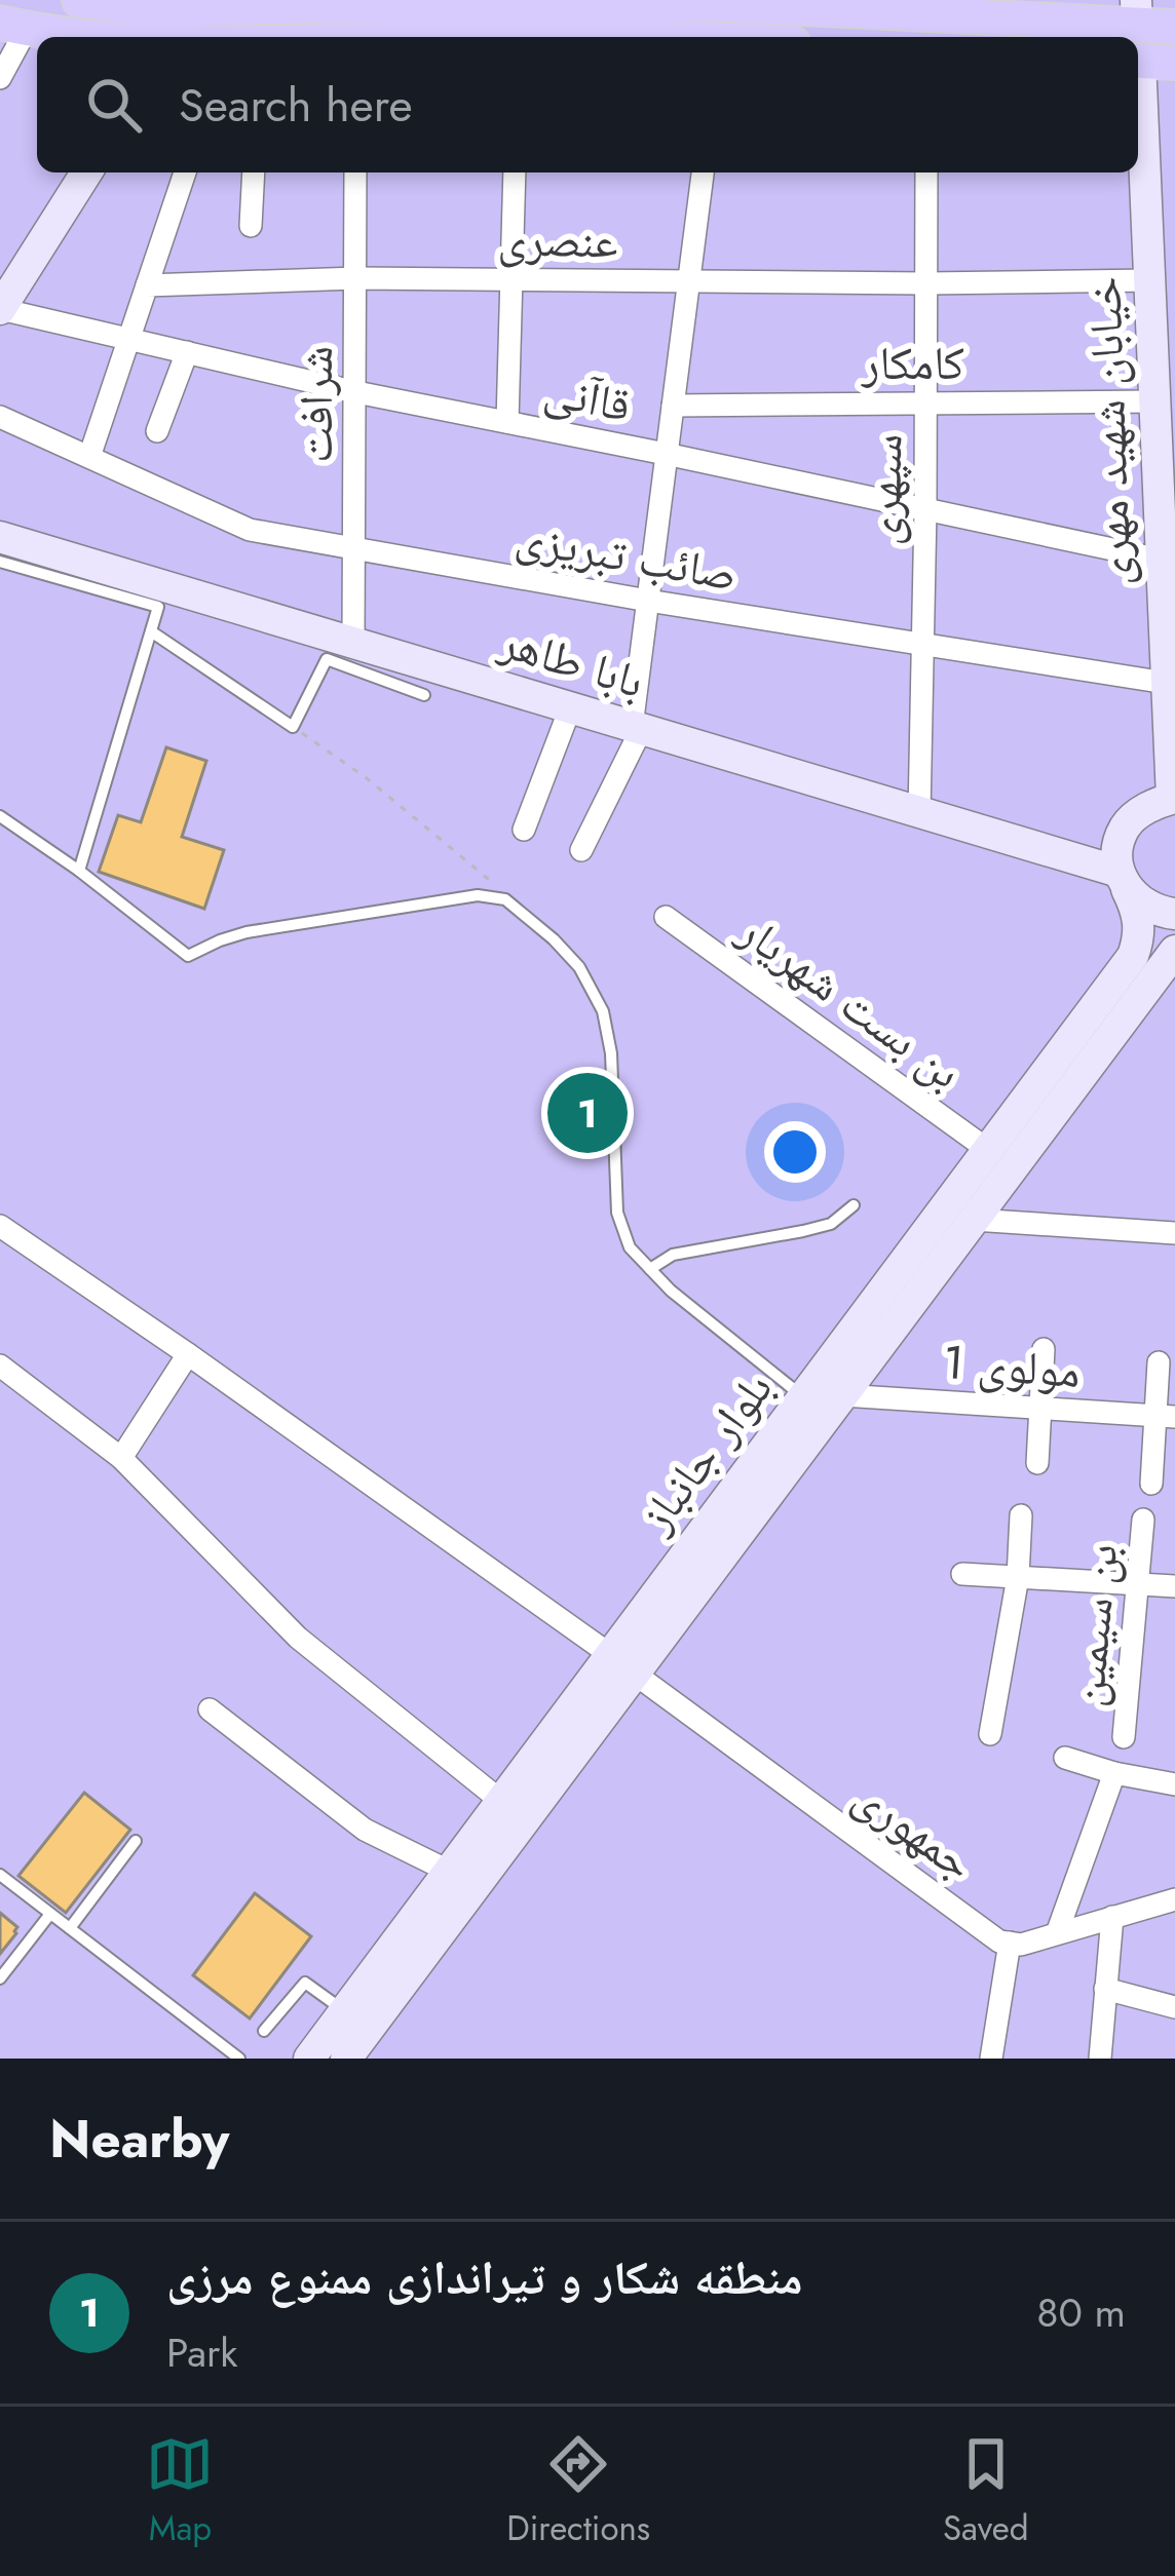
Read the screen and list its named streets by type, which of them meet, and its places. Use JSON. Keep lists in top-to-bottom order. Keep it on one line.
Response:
{"streets":{"main road":["خیابان شهید مهری","بابا طاهر","بلوار جانباز"],"street":["عنصری","کامکار","قاآنی","شرافت","سپهری","صائب تبریزی","بن بست شهریار","مولوی 1","بن سیمین","جمهوری"]},"crossings":[["عنصری","شرافت"],["عنصری","خیابان شهید مهری"],["عنصری","سپهری"],["کامکار","خیابان شهید مهری"],["کامکار","سپهری"],["قاآنی","شرافت"],["قاآنی","خیابان شهید مهری"],["قاآنی","سپهری"],["شرافت","صائب تبریزی"],["شرافت","بابا طاهر"],["خیابان شهید مهری","صائب تبریزی"],["سپهری","صائب تبریزی"],["سپهری","بابا طاهر"],["بابا طاهر","بلوار جانباز"],["بن بست شهریار","بلوار جانباز"],["مولوی 1","بلوار جانباز"],["بلوار جانباز","جمهوری"]],"page":{"search":"Search here","pins":"1","heading":"Nearby","list":[{"mark":"1","name":"منطقه شکار و تیراندازی ممنوع مرزی","note":"Park","value":"80 m"}],"nav":["Map","Directions","Saved"]}}
